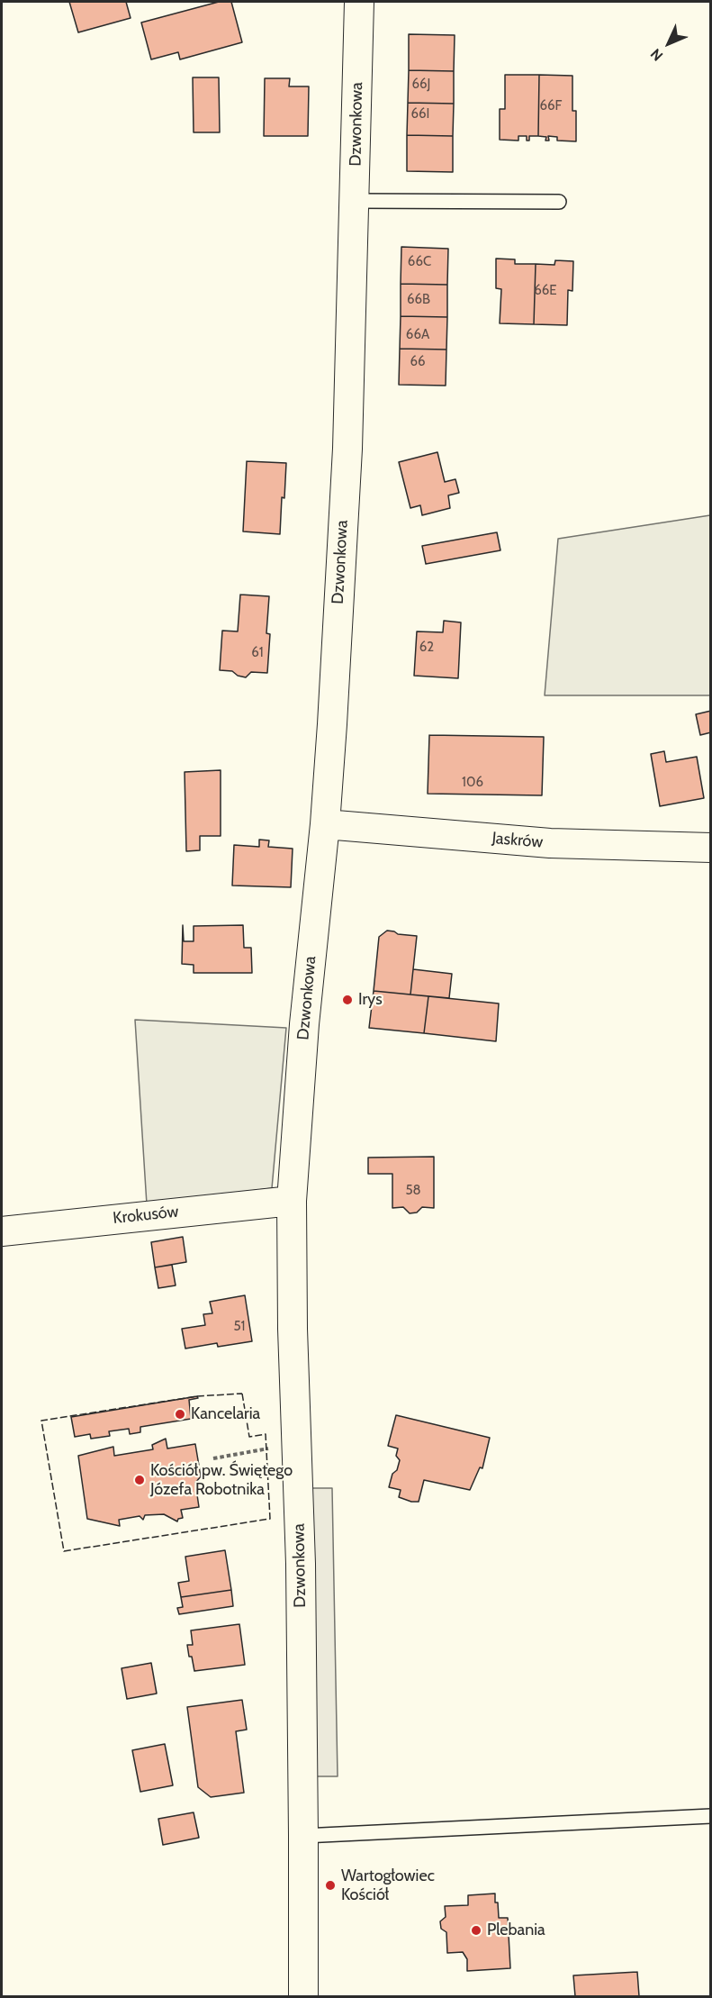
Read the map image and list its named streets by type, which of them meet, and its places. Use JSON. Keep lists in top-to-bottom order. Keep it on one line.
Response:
{"streets":{"street":["Dzwonkowa","Jaskrów","Krokusów"]},"crossings":[["Dzwonkowa","Jaskrów"],["Dzwonkowa","Krokusów"]],"places":["Irys","Kancelaria","Kościół pw. Świętego Józefa Robotnika","Wartogłowiec Kościół","Plebania"],"house_numbers":["66J","66F","66I","66C","66E","66B","66A","66","62","61","106","58","51"],"north":"bottom left"}
